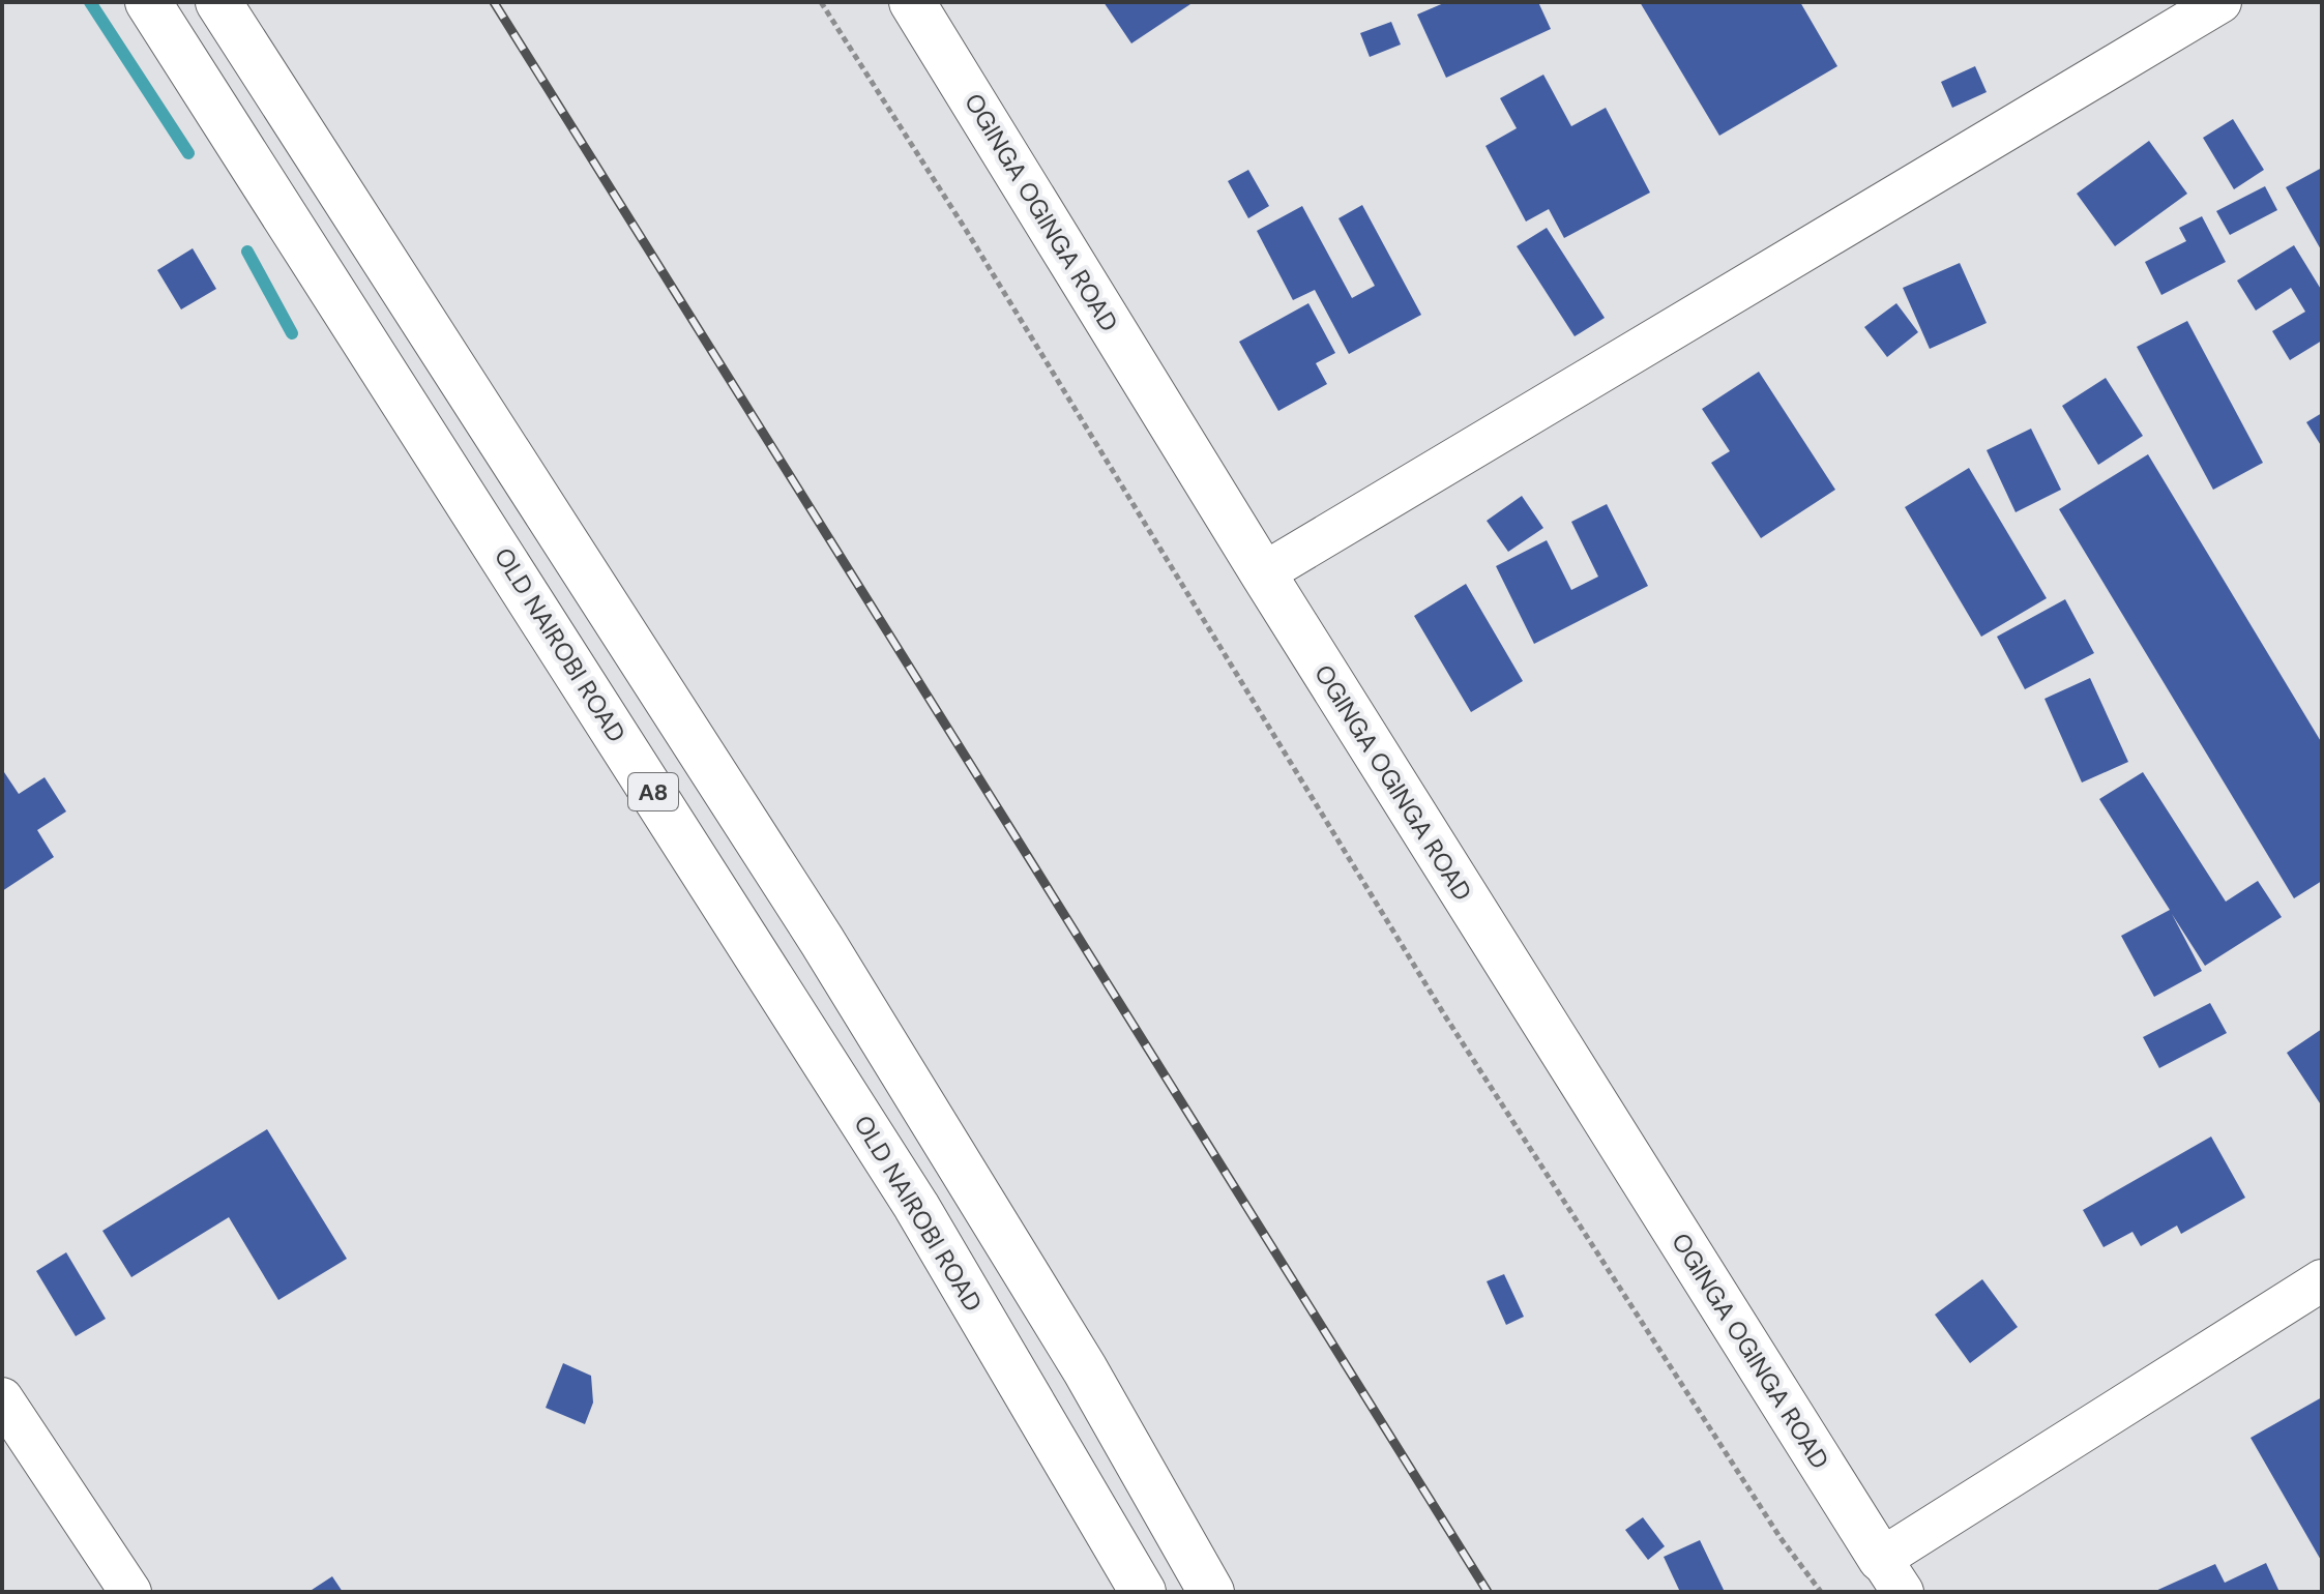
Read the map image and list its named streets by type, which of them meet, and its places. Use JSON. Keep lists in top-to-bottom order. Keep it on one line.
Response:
{"streets":{"main road":["OGINGA OGINGA ROAD","OLD NAIROBI ROAD","A8"]}}
